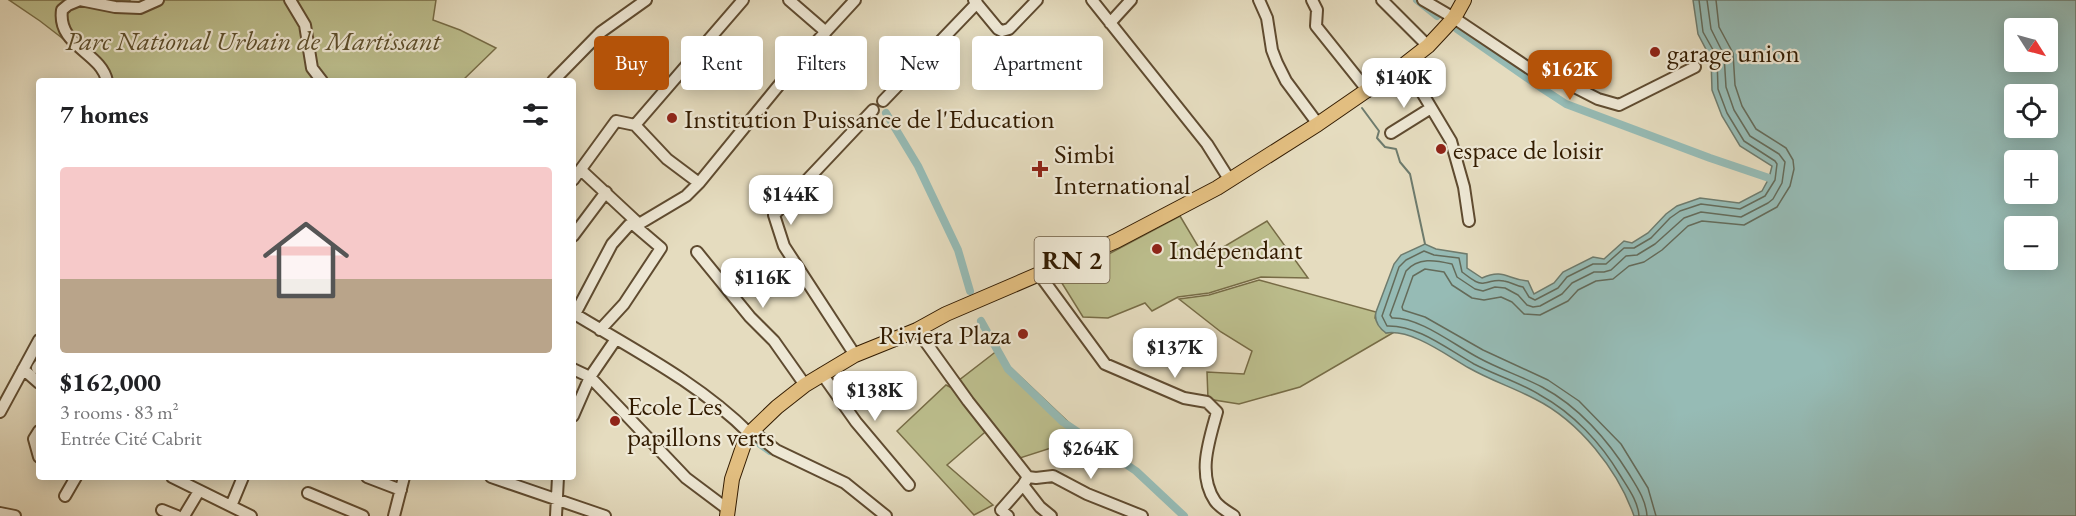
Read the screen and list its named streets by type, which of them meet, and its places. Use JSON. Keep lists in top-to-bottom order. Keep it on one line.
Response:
{"streets":{"main road":["RN 2"]},"parks":["Parc National Urbain de Martissant"],"places":{"other":["garage union","Institution Puissance de l'Education","espace de loisir","Indépendant","Riviera Plaza","Ecole Les papillons verts"],"health":["Simbi International"]},"north":"bottom right","page":{"map_buttons":["+","−"],"chip":["Buy","Rent","Filters","New","Apartment"],"price":["$162K","$140K","$144K","$116K","$137K","$138K","$264K"],"heading":"7 homes","list":[{"name":"$162,000","note":"3 rooms · 83 m² · Entrée Cité Cabrit"}]}}
